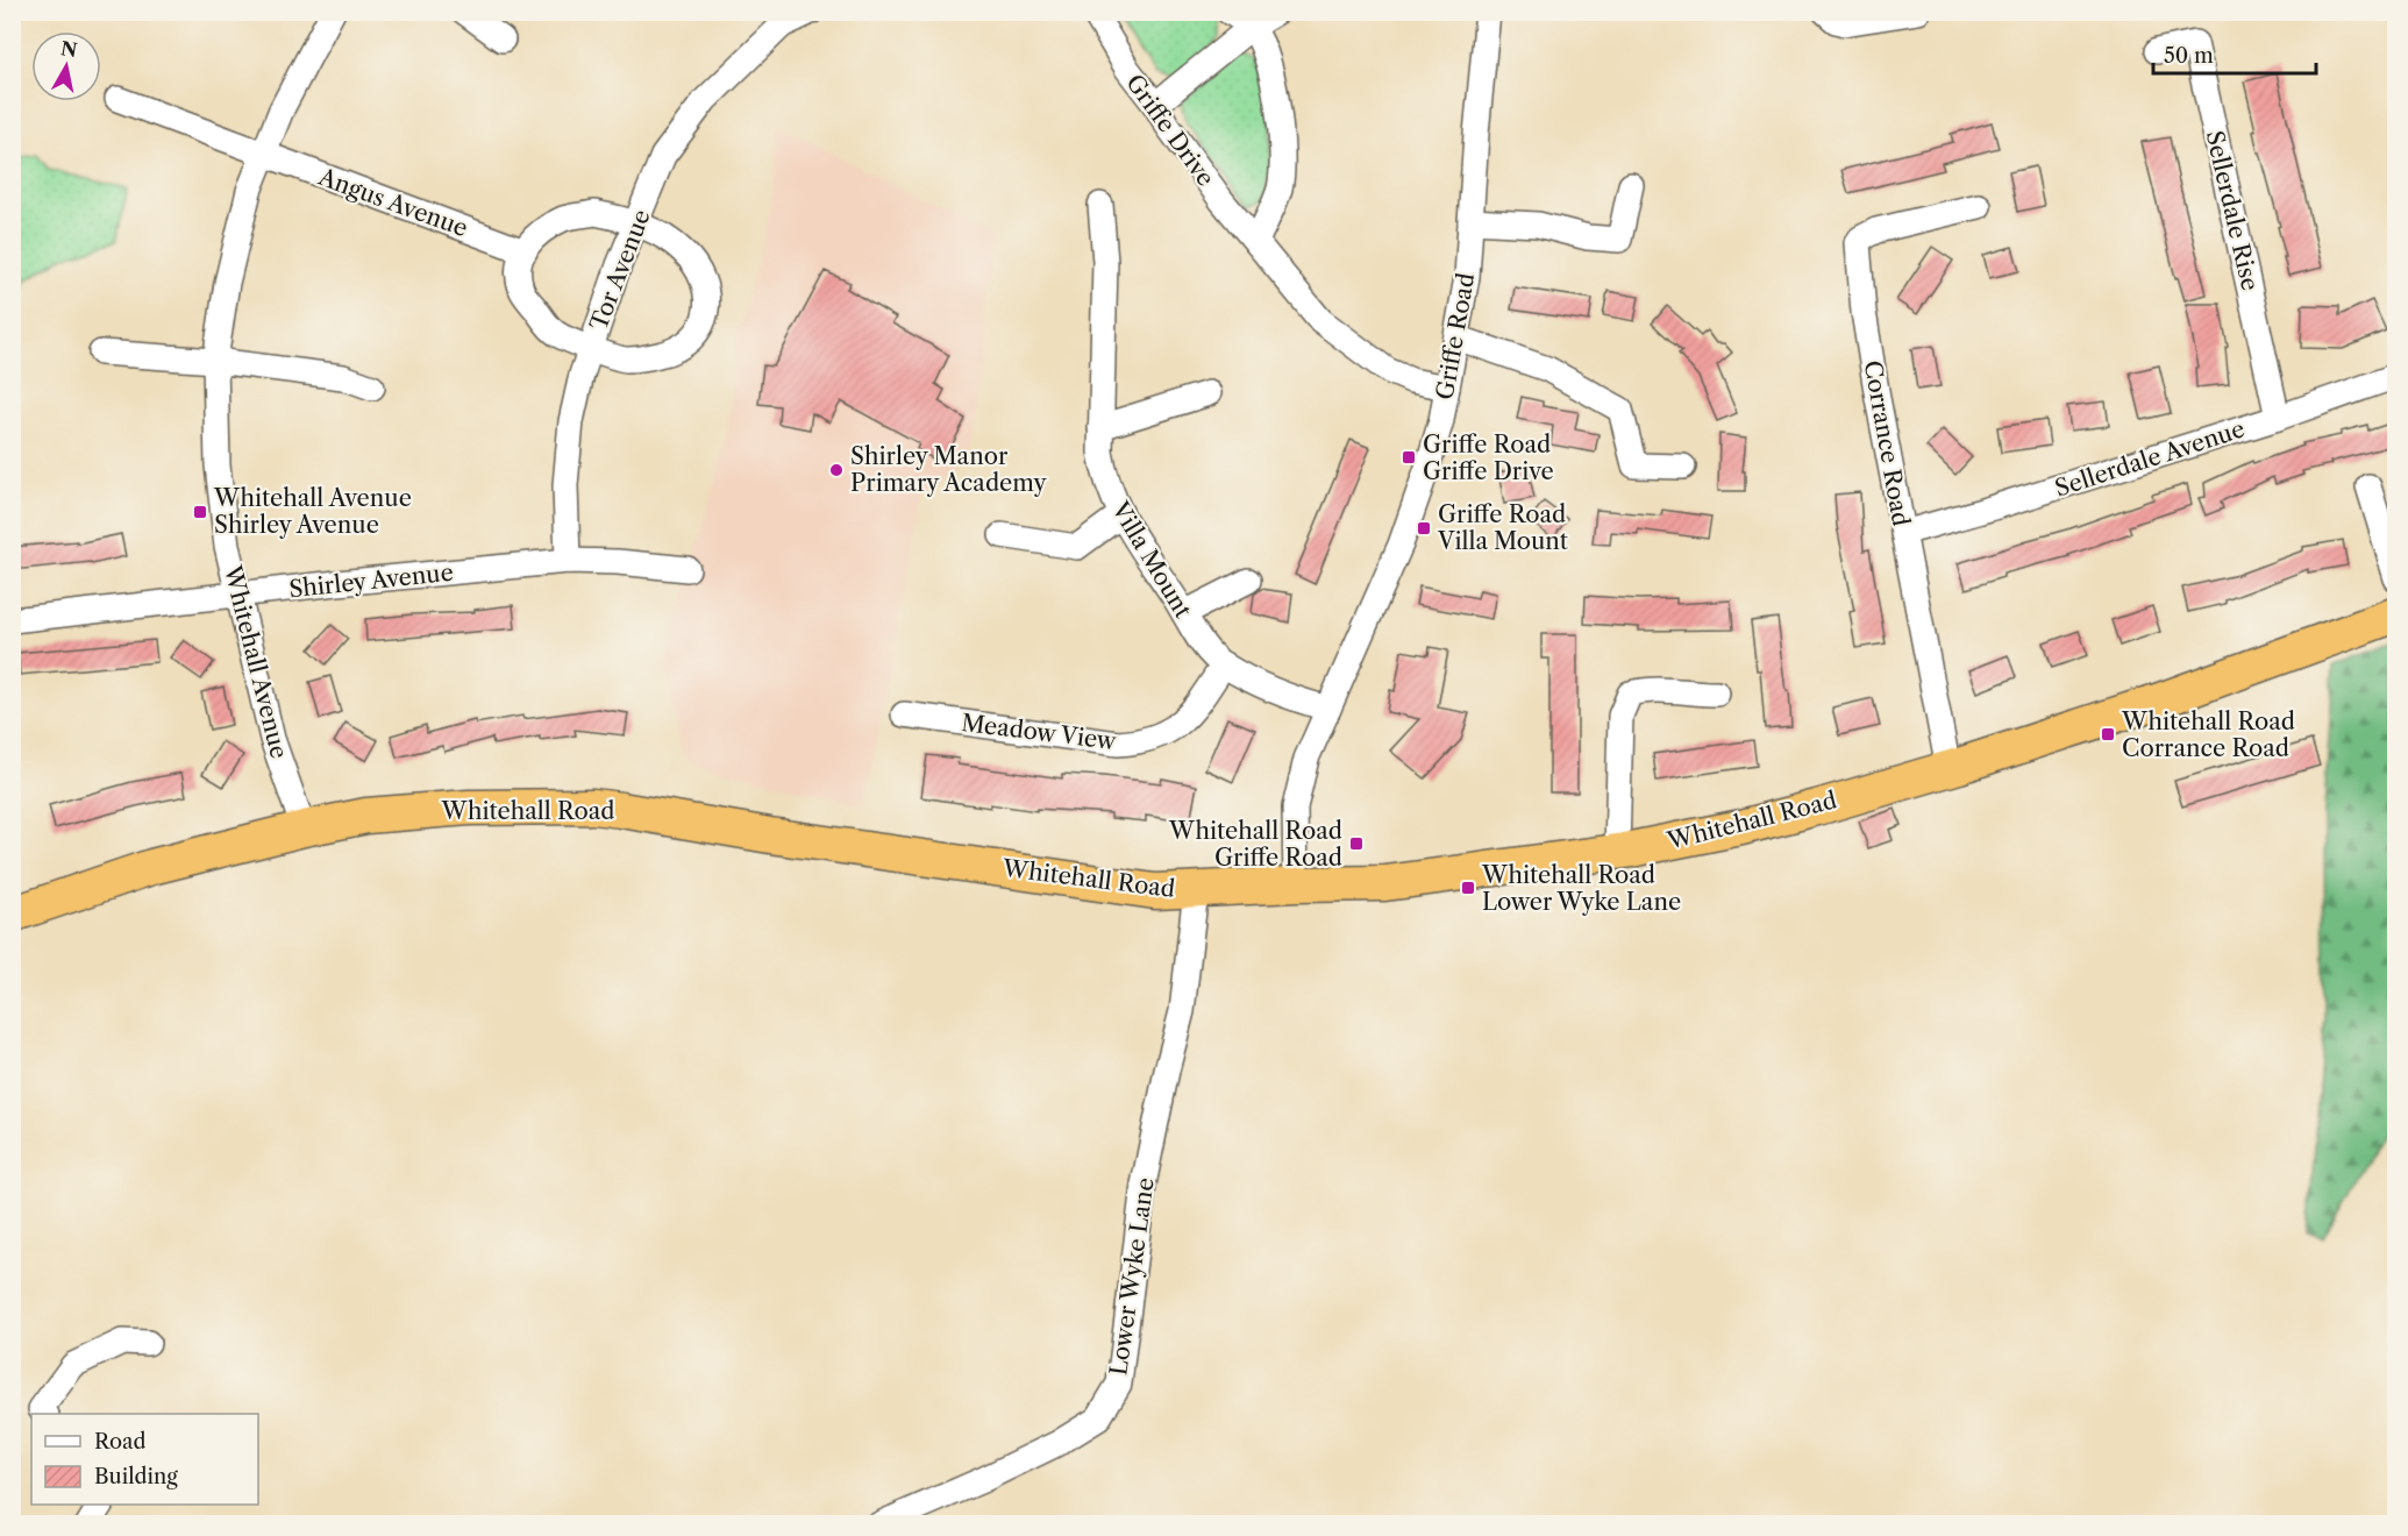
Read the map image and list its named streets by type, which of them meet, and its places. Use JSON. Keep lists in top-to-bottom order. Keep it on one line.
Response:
{"streets":{"highway":["Whitehall Road"],"street":["Griffe Drive","Angus Avenue","Sellerdale Rise","Tor Avenue","Griffe Road","Corrance Road","Sellerdale Avenue","Villa Mount","Shirley Avenue","Whitehall Avenue","Meadow View","Lower Wyke Lane"]},"crossings":[["Griffe Drive","Griffe Road"],["Angus Avenue","Whitehall Avenue"],["Sellerdale Rise","Sellerdale Avenue"],["Tor Avenue","Shirley Avenue"],["Griffe Road","Villa Mount"],["Griffe Road","Whitehall Road"],["Corrance Road","Sellerdale Avenue"],["Corrance Road","Whitehall Road"],["Villa Mount","Meadow View"],["Shirley Avenue","Whitehall Avenue"],["Whitehall Avenue","Whitehall Road"],["Whitehall Road","Lower Wyke Lane"]],"places":{"transit":["Griffe Road Griffe Drive","Whitehall Avenue Shirley Avenue","Griffe Road Villa Mount","Whitehall Road Corrance Road","Whitehall Road Griffe Road","Whitehall Road Lower Wyke Lane"],"other":["Shirley Manor Primary Academy"]},"legend":["Road","Building"],"scale_bar":"50 m","north":"top"}
